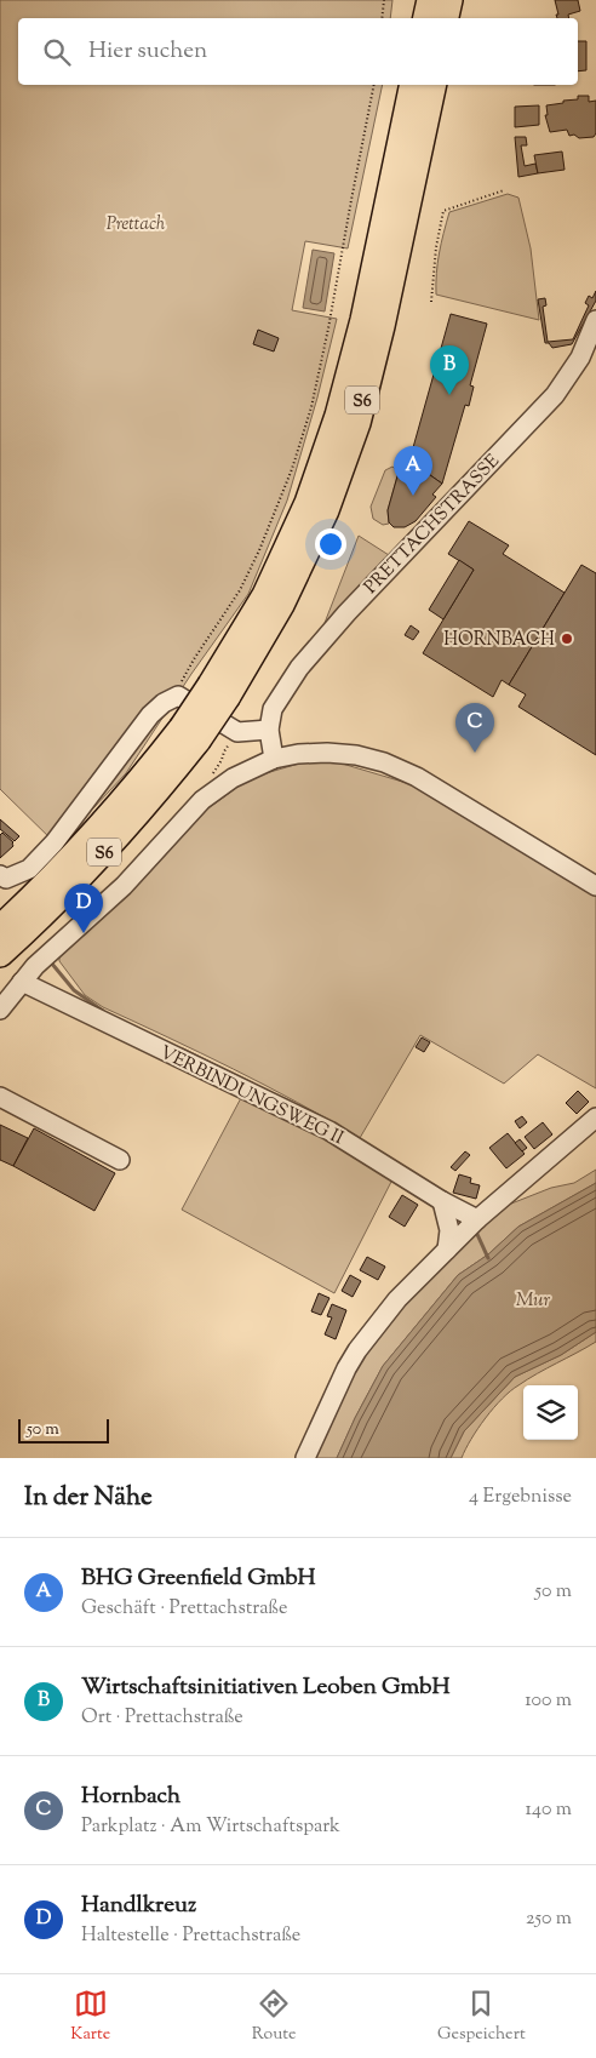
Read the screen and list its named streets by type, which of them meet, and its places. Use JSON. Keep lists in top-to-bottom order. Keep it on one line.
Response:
{"streets":{"highway":["S6"],"street":["PRETTACHSTRASSE","VERBINDUNGSWEG II"]},"water":["Mur"],"parks":["Prettach"],"places":["HORNBACH"],"scale_bar":"50 m","page":{"search":"Hier suchen","pins":["B","A","C","D"],"scale":"50 m","heading":["In der Nähe","4 Ergebnisse"],"list":[{"mark":"A","name":"BHG Greenfield GmbH","note":"Geschäft · Prettachstraße","value":"50 m"},{"mark":"B","name":"Wirtschaftsinitiativen Leoben GmbH","note":"Ort · Prettachstraße","value":"100 m"},{"mark":"C","name":"Hornbach","note":"Parkplatz · Am Wirtschaftspark","value":"140 m"},{"mark":"D","name":"Handlkreuz","note":"Haltestelle · Prettachstraße","value":"250 m"}],"nav":["Karte","Route","Gespeichert"]}}
